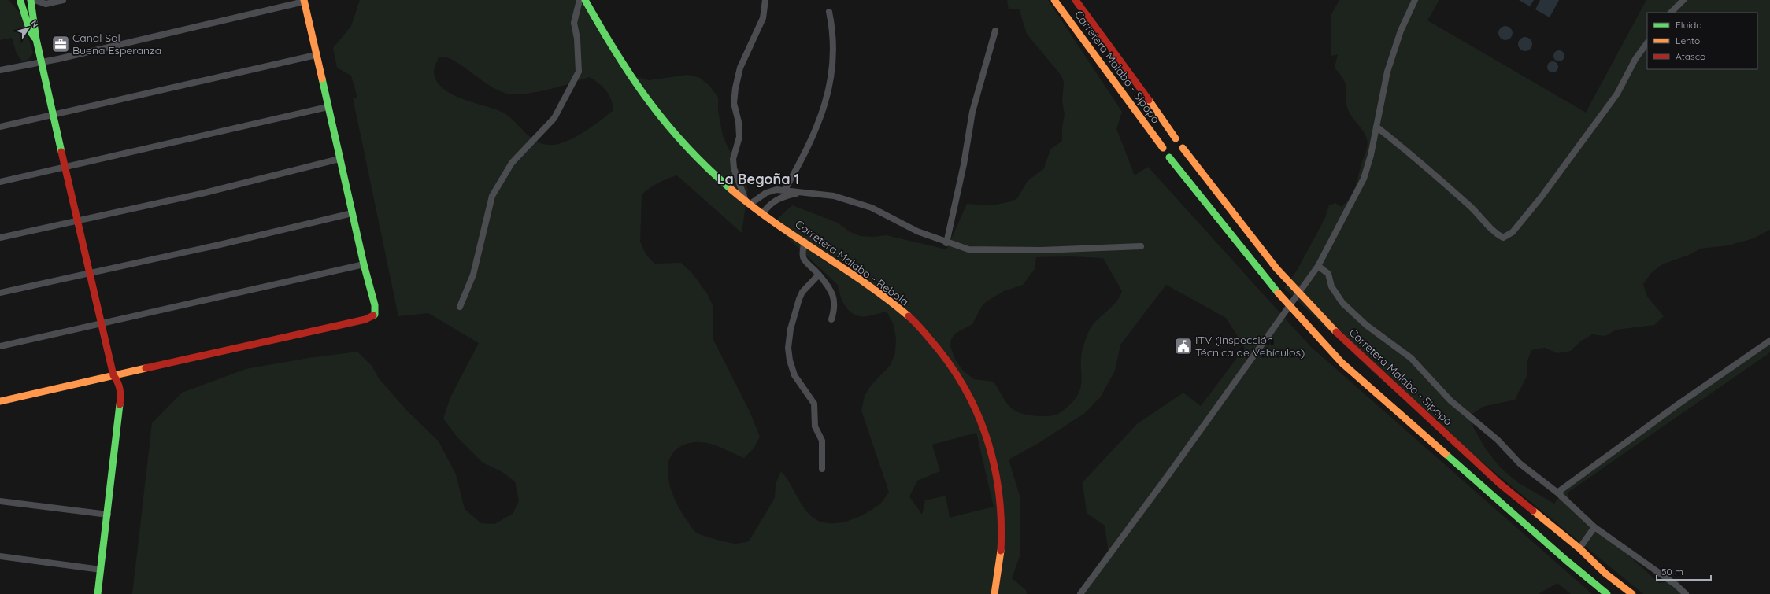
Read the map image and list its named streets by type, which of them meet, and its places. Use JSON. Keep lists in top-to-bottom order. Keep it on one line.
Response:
{"streets":{"main road":["Carretera Malabo - Sipopo","Carretera Malabo - Rebola"]},"districts":["La Begoña 1"],"places":{"office":["Canal Sol Buena Esperanza"],"public building":["ITV (Inspección Técnica de Vehículos)"]},"legend":["Fluido","Lento","Atasco"],"scale_bar":"50 m","north":"top right"}
